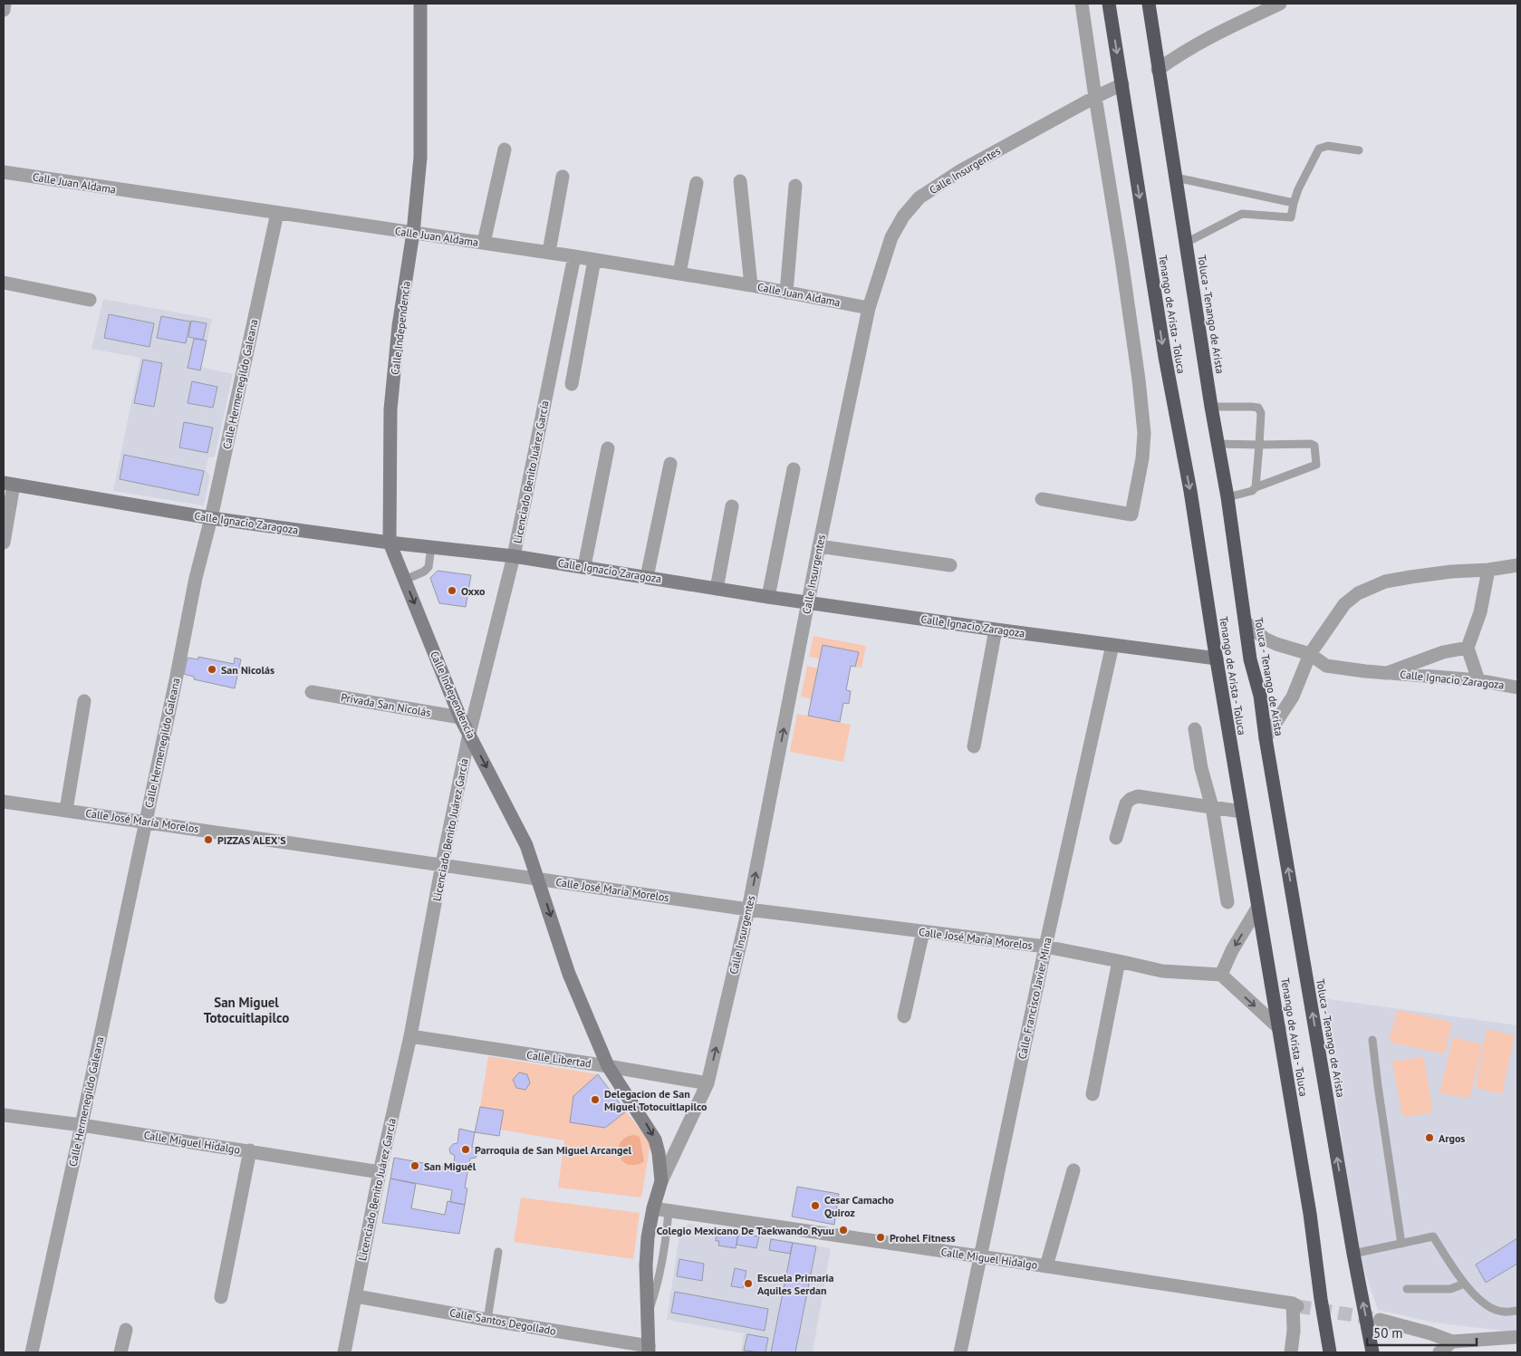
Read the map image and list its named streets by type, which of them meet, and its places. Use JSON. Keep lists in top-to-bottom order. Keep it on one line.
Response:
{"streets":{"highway":["Tenango de Arista - Toluca","Toluca - Tenango de Arista"],"street":["Calle Insurgentes","Calle Juan Aldama","Calle Independencia","Calle Hermenegildo Galeana","Licenciado Benito Juárez García","Calle Ignacio Zaragoza","Privada San Nicolás","Calle José María Morelos","Calle Francisco Javier Mina","Calle Libertad","Calle Miguel Hidalgo","Calle Santos Degollado"]},"crossings":[["Calle Insurgentes","Calle Juan Aldama"],["Calle Insurgentes","Tenango de Arista - Toluca"],["Calle Insurgentes","Calle Independencia"],["Calle Insurgentes","Calle Ignacio Zaragoza"],["Calle Insurgentes","Calle José María Morelos"],["Calle Insurgentes","Calle Libertad"],["Calle Juan Aldama","Calle Independencia"],["Calle Juan Aldama","Calle Hermenegildo Galeana"],["Calle Juan Aldama","Licenciado Benito Juárez García"],["Tenango de Arista - Toluca","Calle Ignacio Zaragoza"],["Toluca - Tenango de Arista","Calle Ignacio Zaragoza"],["Calle Independencia","Licenciado Benito Juárez García"],["Calle Independencia","Calle Ignacio Zaragoza"],["Calle Independencia","Privada San Nicolás"],["Calle Independencia","Calle José María Morelos"],["Calle Independencia","Calle Libertad"],["Calle Independencia","Calle Miguel Hidalgo"],["Calle Independencia","Calle Santos Degollado"],["Calle Hermenegildo Galeana","Calle Ignacio Zaragoza"],["Calle Hermenegildo Galeana","Calle José María Morelos"],["Calle Hermenegildo Galeana","Calle Miguel Hidalgo"],["Licenciado Benito Juárez García","Calle Ignacio Zaragoza"],["Licenciado Benito Juárez García","Calle José María Morelos"],["Licenciado Benito Juárez García","Calle Libertad"],["Licenciado Benito Juárez García","Calle Miguel Hidalgo"],["Licenciado Benito Juárez García","Calle Santos Degollado"],["Calle Ignacio Zaragoza","Calle Francisco Javier Mina"],["Calle José María Morelos","Calle Francisco Javier Mina"],["Calle Francisco Javier Mina","Calle Miguel Hidalgo"]],"one_way":["Calle Insurgentes","Tenango de Arista - Toluca","Toluca - Tenango de Arista","Calle Independencia"],"districts":["San Miguel Totocuitlapilco"],"places":["Oxxo","San Nicolás","PIZZAS ALEX'S","Delegacion de San Miguel Totocuitlapilco","Argos","Parroquia de San Miguel Arcangel","San Miguél","Cesar Camacho Quiroz","Colegio Mexicano De Taekwando Ryuu","Prohel Fitness","Escuela Primaria Aquiles Serdan"],"scale_bar":"50 m"}
